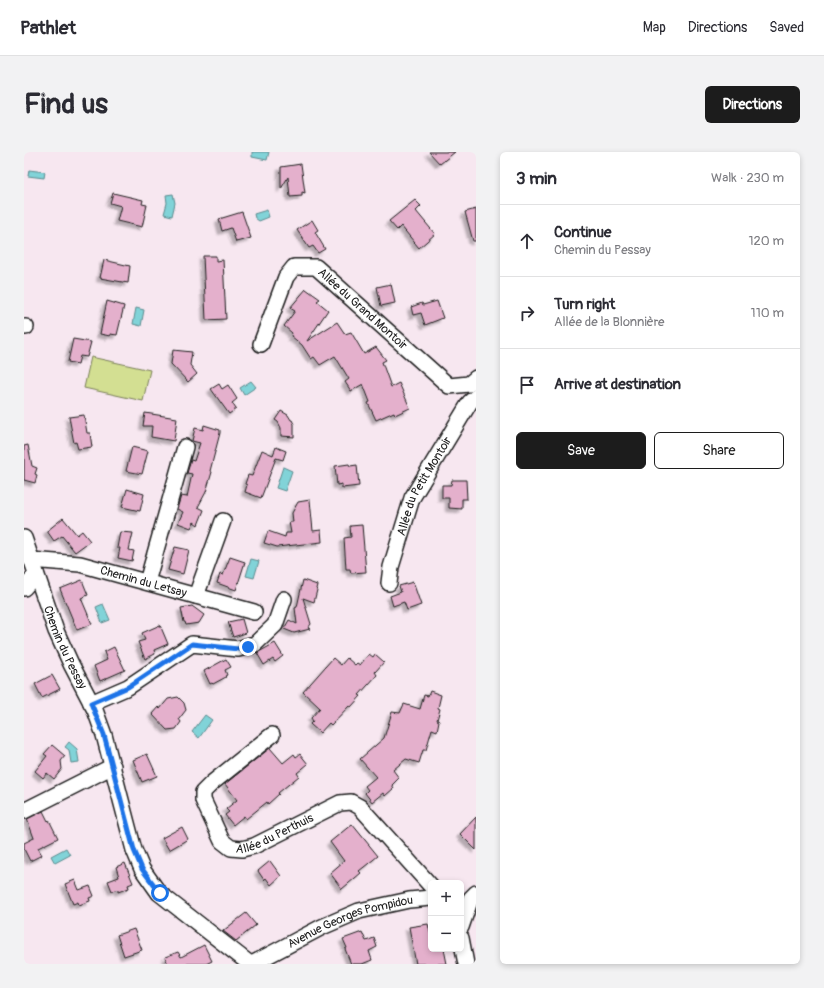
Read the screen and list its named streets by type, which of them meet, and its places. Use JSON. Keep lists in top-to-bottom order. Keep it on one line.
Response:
{"streets":{"street":["Allée du Grand Montoir","Allée du Petit Montoir","Chemin du Letsay","Chemin du Pessay","Allée du Perthuis","Avenue Georges Pompidou"]},"crossings":[["Chemin du Letsay","Chemin du Pessay"],["Chemin du Pessay","Avenue Georges Pompidou"]],"page":{"header":"Pathlet","nav":["Map","Directions","Saved"],"buttons":["Directions",["Save","Share"]],"title":"Find us","heading":["3 min","Walk · 230 m"],"list":[["Continue","Chemin du Pessay","120 m"],["Turn right","Allée de la Blonnière","110 m"],"Arrive at destination"],"map_buttons":["+","−"]}}
